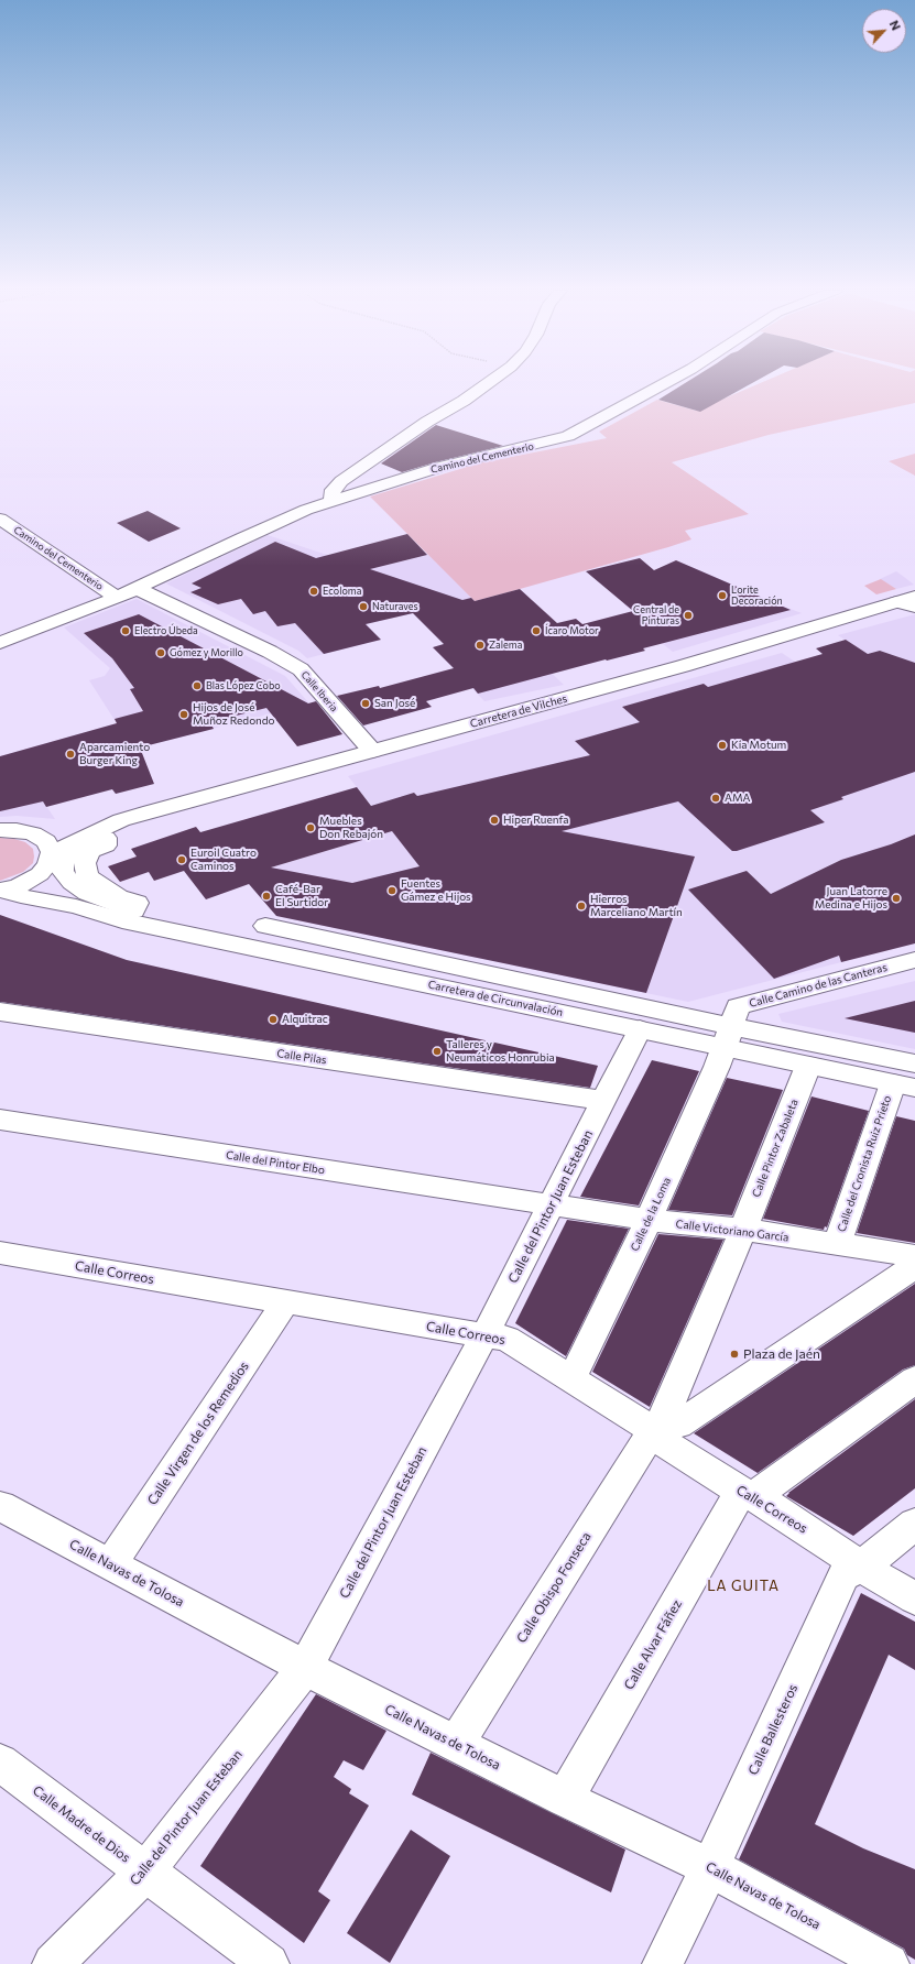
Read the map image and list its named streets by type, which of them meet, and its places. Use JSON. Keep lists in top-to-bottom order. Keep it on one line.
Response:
{"streets":{"street":["Camino del Cementerio","Calle Iberia","Carretera de Vilches","Calle Camino de las Canteras","Carretera de Circunvalación","Calle Pilas","Calle Pintor Zabaleta","Calle del Pintor Elbo","Calle del Cronista Ruiz Prieto","Calle del Pintor Juan Esteban","Calle de la Loma","Calle Victoriano García","Calle Correos","Calle Virgen de los Remedios","Calle Navas de Tolosa","Calle Obispo Fonseca","Calle Alvar Fáñez","Calle Ballesteros","Calle Madre de Dios"]},"crossings":[["Camino del Cementerio","Calle Iberia"],["Calle Iberia","Carretera de Vilches"],["Carretera de Vilches","Carretera de Circunvalación"],["Calle Camino de las Canteras","Carretera de Circunvalación"],["Calle Camino de las Canteras","Calle de la Loma"],["Carretera de Circunvalación","Calle Pintor Zabaleta"],["Carretera de Circunvalación","Calle del Cronista Ruiz Prieto"],["Carretera de Circunvalación","Calle del Pintor Juan Esteban"],["Carretera de Circunvalación","Calle de la Loma"],["Calle Pilas","Calle del Pintor Juan Esteban"],["Calle Pintor Zabaleta","Calle Victoriano García"],["Calle del Pintor Elbo","Calle del Pintor Juan Esteban"],["Calle del Pintor Elbo","Calle Victoriano García"],["Calle del Cronista Ruiz Prieto","Calle Victoriano García"],["Calle del Pintor Juan Esteban","Calle Victoriano García"],["Calle del Pintor Juan Esteban","Calle Correos"],["Calle del Pintor Juan Esteban","Calle Navas de Tolosa"],["Calle del Pintor Juan Esteban","Calle Madre de Dios"],["Calle de la Loma","Calle Victoriano García"],["Calle de la Loma","Calle Correos"],["Calle Correos","Calle Virgen de los Remedios"],["Calle Correos","Calle Obispo Fonseca"],["Calle Correos","Calle Alvar Fáñez"],["Calle Correos","Calle Ballesteros"],["Calle Virgen de los Remedios","Calle Navas de Tolosa"],["Calle Navas de Tolosa","Calle Obispo Fonseca"],["Calle Navas de Tolosa","Calle Alvar Fáñez"],["Calle Navas de Tolosa","Calle Ballesteros"]],"districts":["LA GUITA"],"places":["Ecoloma","Lorite Decoración","Naturaves","Central de Pinturas","Electro Úbeda","Ícaro Motor","Zalema","Gómez y Morillo","Blas López Cobo","San José","Hijos de José Muñoz Redondo","Kia Motum","Aparcamiento Burger King","AMA","Hiper Ruenfa","Muebles Don Rebajón","Euroil Cuatro Caminos","Fuentes Gámez e Hijos","Café-Bar El Surtidor","Juan Latorre Medina e Hijos","Hierros Marceliano Martín","Alquitrac","Talleres y Neumáticos Honrubia","Plaza de Jaén"],"north":"top right"}
